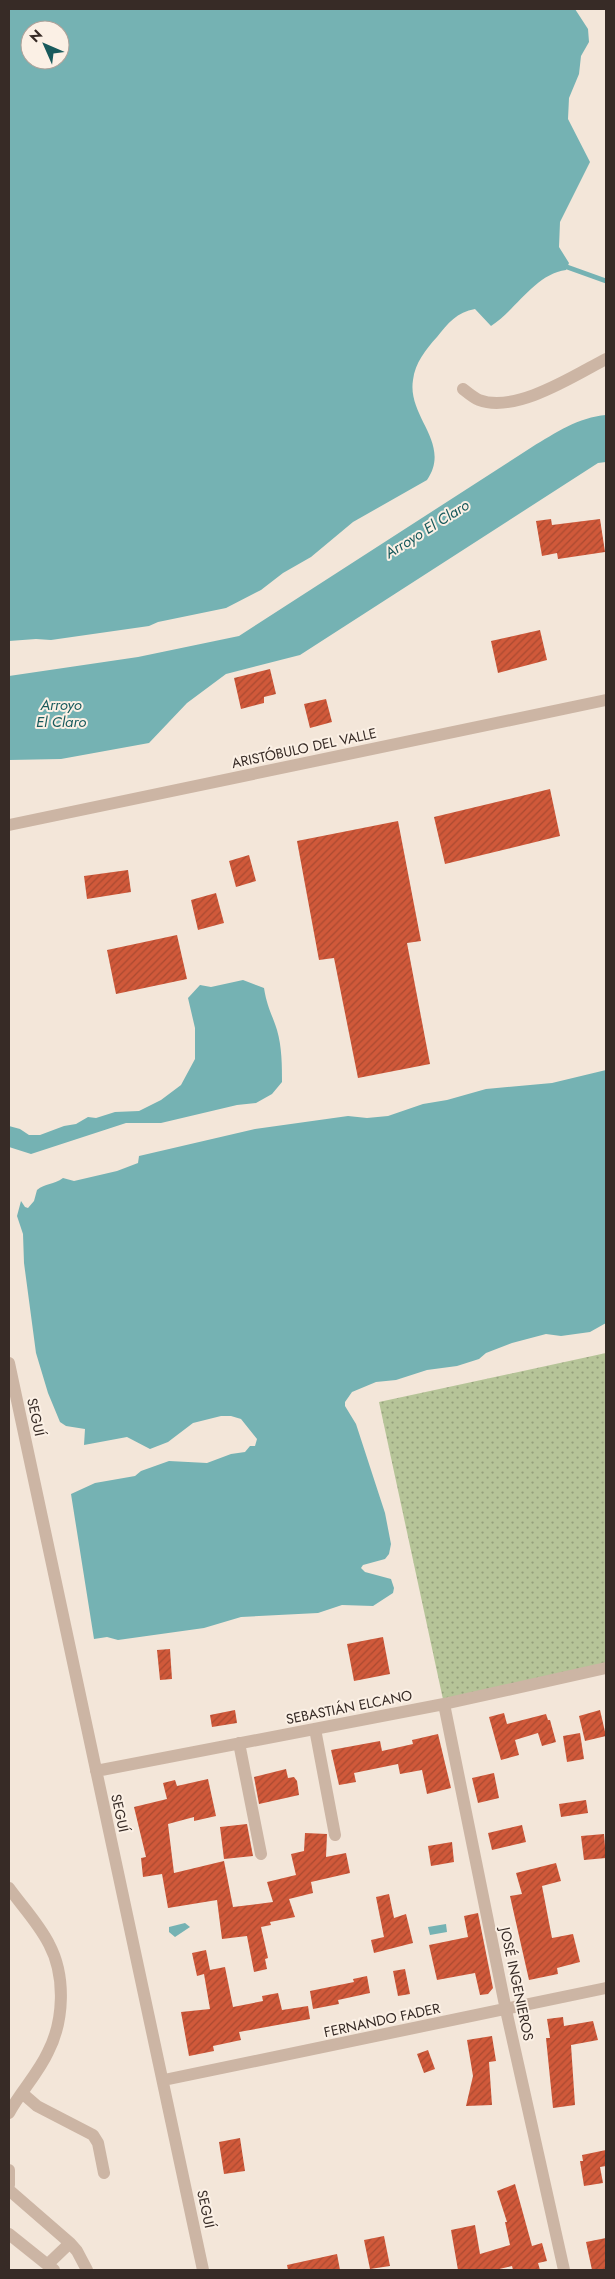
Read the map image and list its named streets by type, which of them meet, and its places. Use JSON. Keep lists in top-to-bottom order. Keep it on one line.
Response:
{"streets":{"street":["ARISTÓBULO DEL VALLE","SEGUÍ","SEBASTIÁN ELCANO","JOSÉ INGENIEROS","FERNANDO FADER"]},"crossings":[["SEGUÍ","SEBASTIÁN ELCANO"],["SEGUÍ","FERNANDO FADER"],["SEBASTIÁN ELCANO","JOSÉ INGENIEROS"],["JOSÉ INGENIEROS","FERNANDO FADER"]],"water":["Arroyo El Claro"],"north":"top left"}
